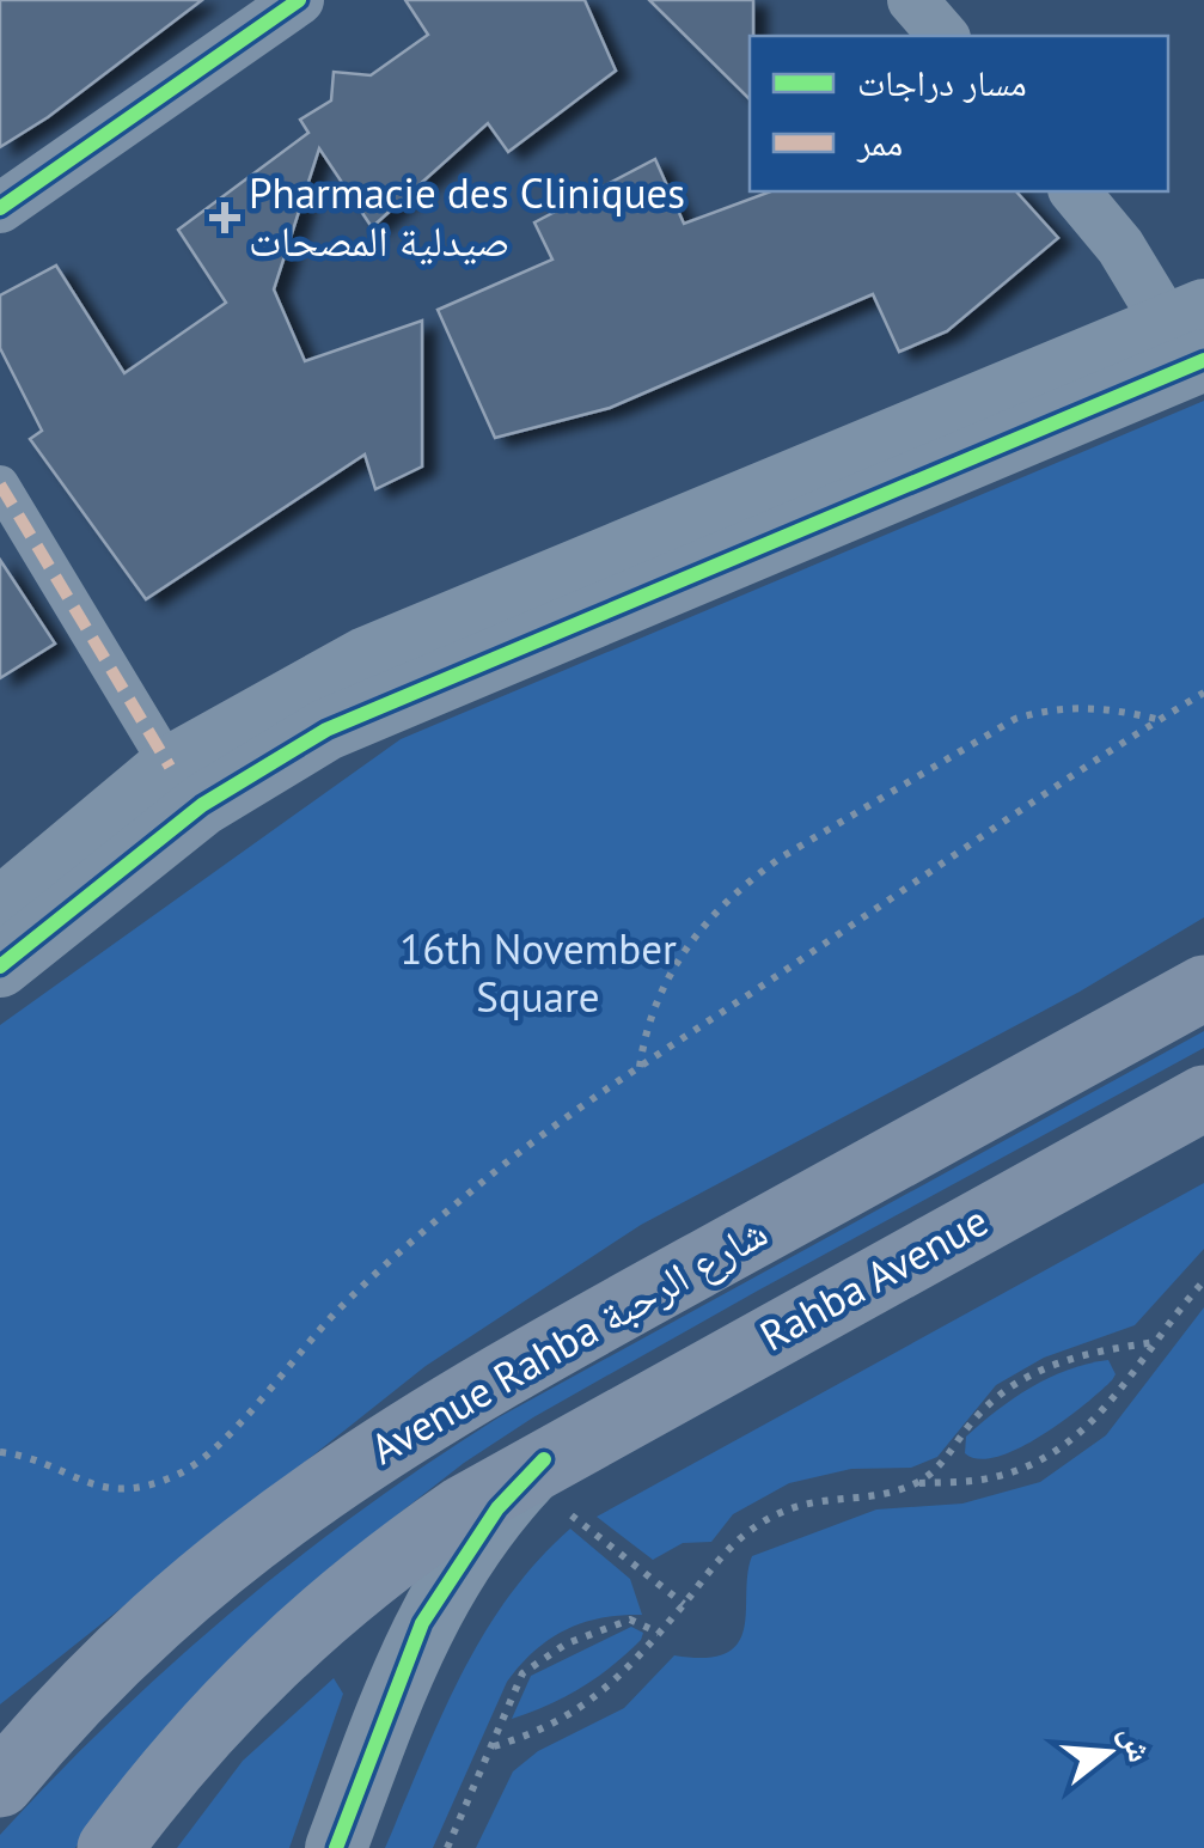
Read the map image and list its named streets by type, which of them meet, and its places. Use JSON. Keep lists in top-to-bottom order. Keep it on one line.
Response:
{"streets":{"highway":["Rahba Avenue","Avenue Rahba شارع الرحبة"]},"parks":["16th November Square"],"places":{"health":["Pharmacie des Cliniques صيدلية المصحات"]},"legend":["مسار دراجات","ممر"],"north":"right"}
